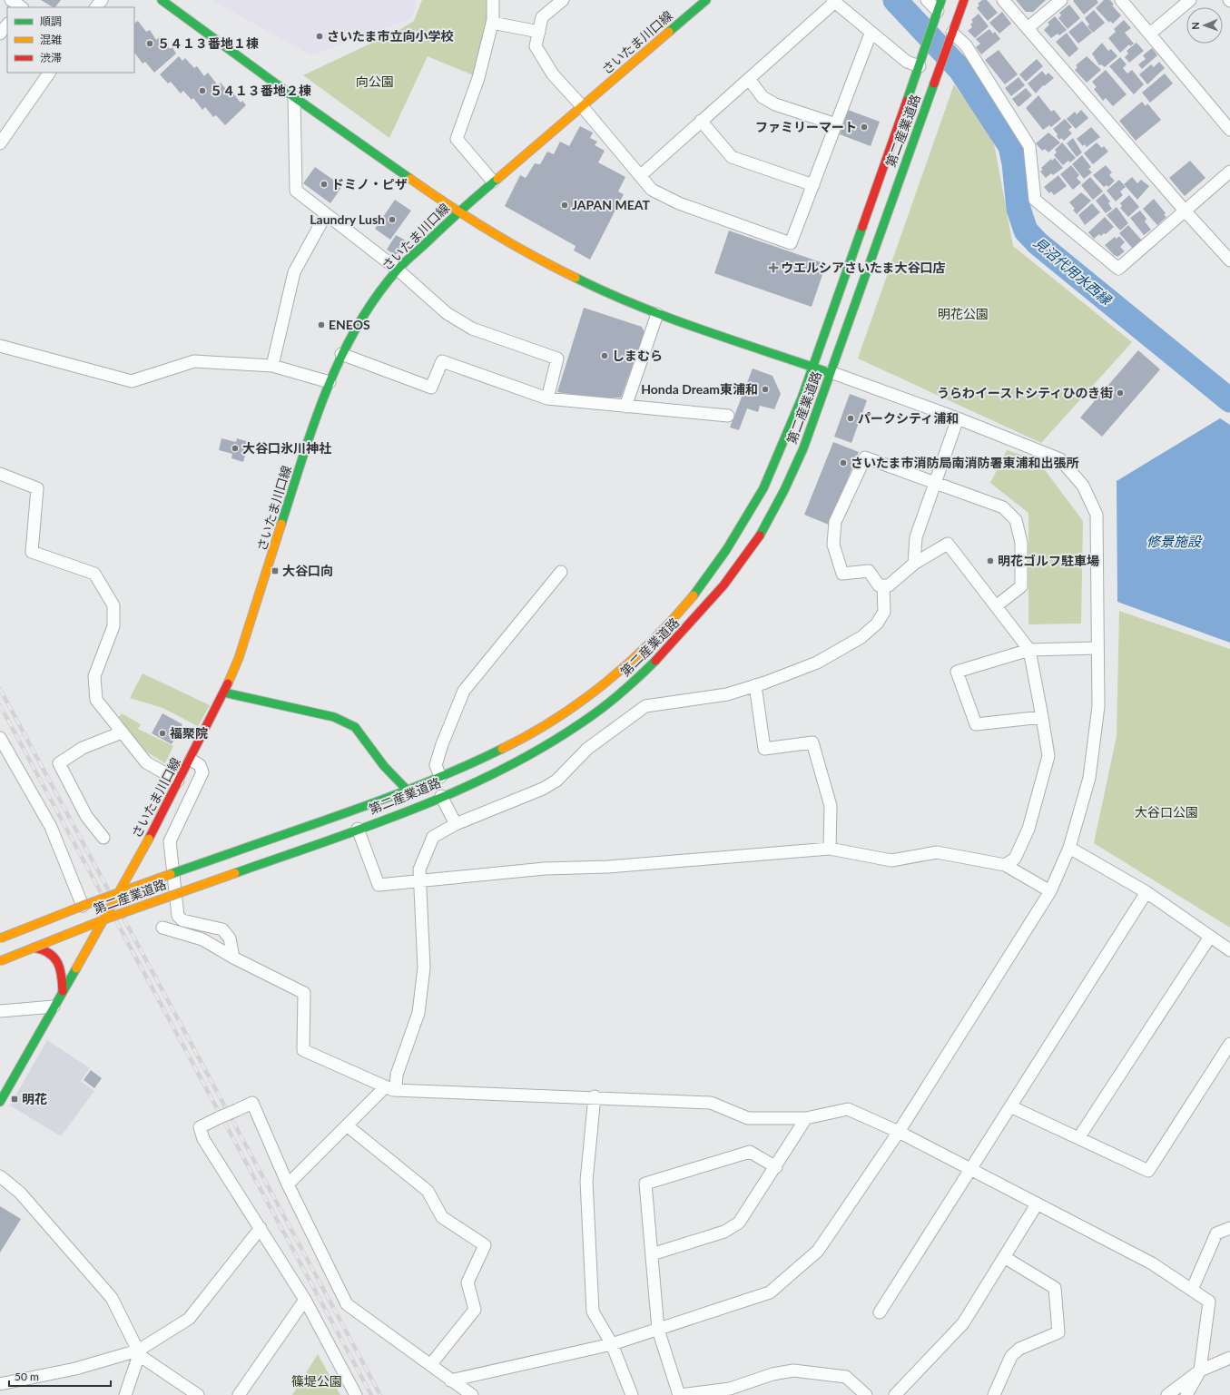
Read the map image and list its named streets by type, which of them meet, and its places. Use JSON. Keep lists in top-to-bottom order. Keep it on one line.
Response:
{"streets":{"main road":["さいたま川口線","第二産業道路"]},"crossings":[["さいたま川口線","第二産業道路"]],"water":["見沼代用水西縁","修景施設"],"parks":["向公園","明花公園","大谷口公園","篠堤公園"],"places":{"other":["さいたま市立向小学校","５４１３番地１棟","５４１３番地２棟","ファミリーマート","ドミノ・ピザ","JAPAN MEAT","Laundry Lush","ENEOS","しまむら","Honda Dream東浦和","うらわイーストシティひのき街","パークシティ浦和","大谷口氷川神社","さいたま市消防局南消防署東浦和出張所","明花ゴルフ駐車場","福聚院"],"health":["ウエルシアさいたま大谷口店"],"transit":["大谷口向","明花"]},"legend":["順調","混雑","渋滞"],"scale_bar":"50 m","north":"left"}
